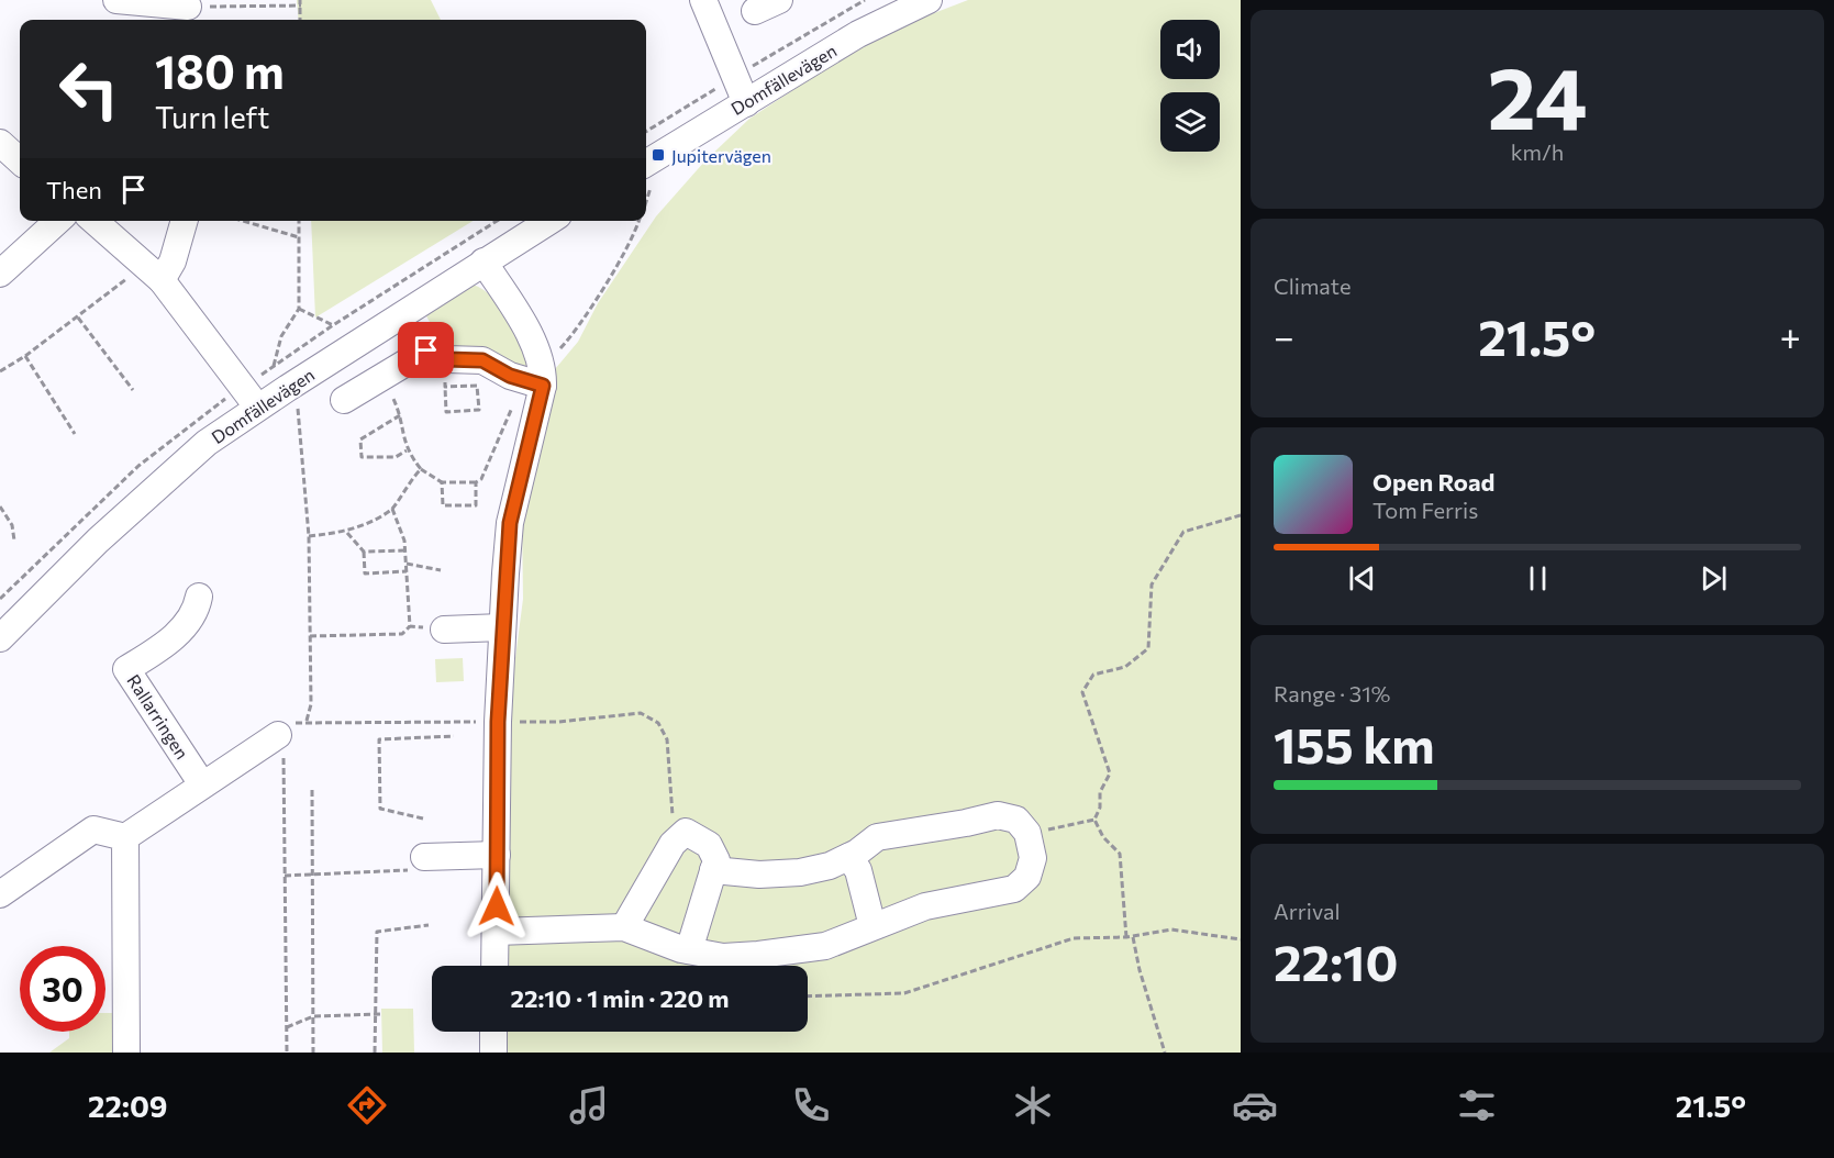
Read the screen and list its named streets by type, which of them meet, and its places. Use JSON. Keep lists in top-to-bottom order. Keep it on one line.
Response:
{"streets":{"street":["Domfällevägen","Rallarringen"]},"places":{"transit":["Jupitervägen"]},"page":{"tile":[["24","km/h"],"Climate",["Range · 31%","155 km"],["Arrival","22:10"]],"turn":["180 m","Turn left"],"then":"Then","heat":["−","21.5°","+"],"song":["Open Road","Tom Ferris"],"limit":"30","trip":"22:10 · 1 min · 220 m","tabs":["22:09","21.5°"]}}
